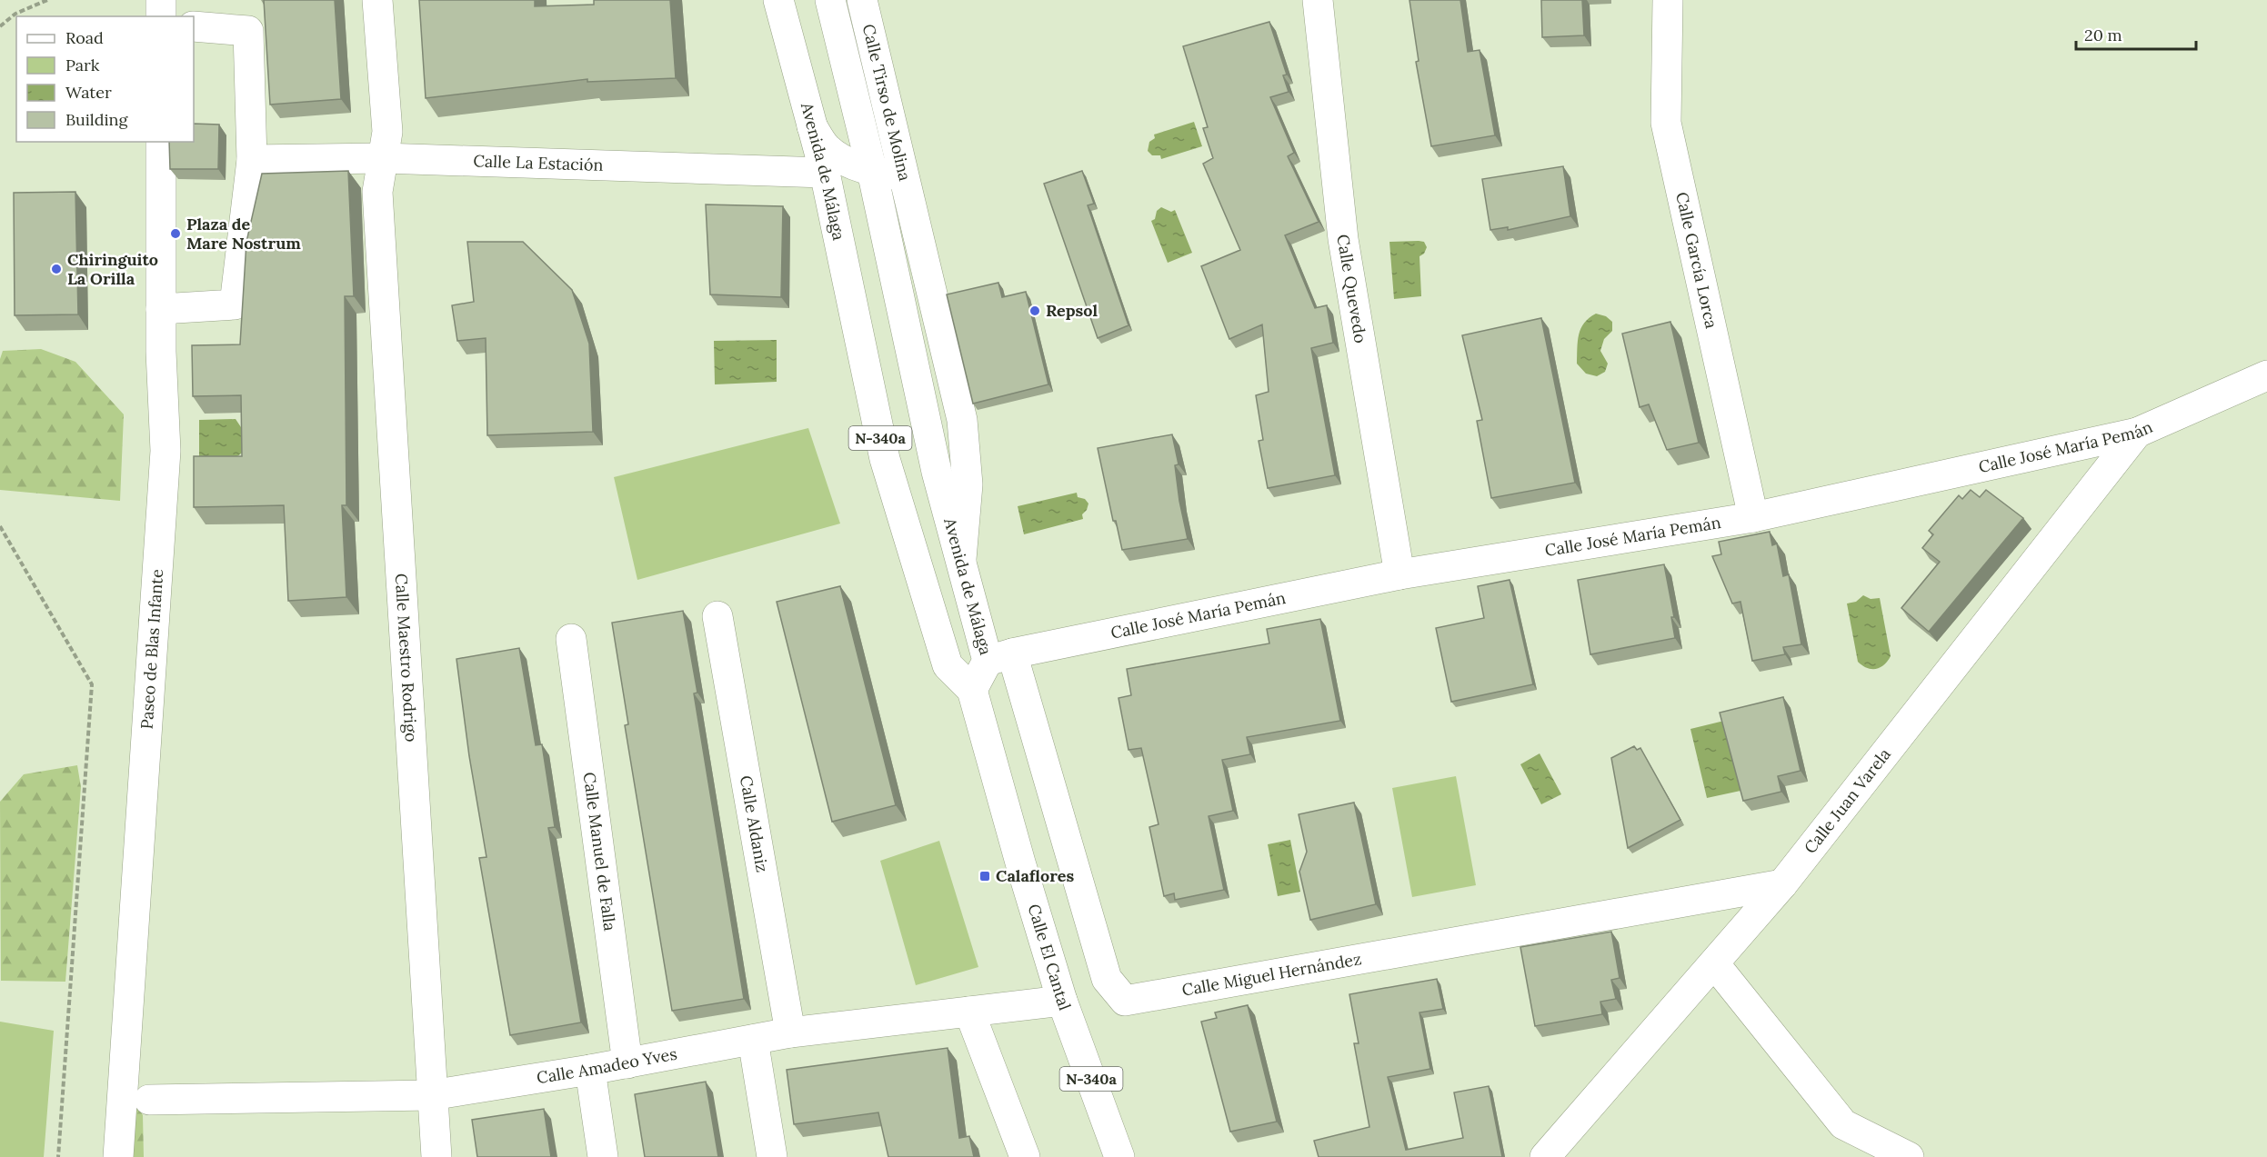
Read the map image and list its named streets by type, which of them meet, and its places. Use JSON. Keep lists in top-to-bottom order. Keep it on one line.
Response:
{"streets":{"street":["Calle Tirso de Molina","Calle La Estación","Avenida de Málaga","Calle García Lorca","Calle Quevedo","N-340a","Calle José María Pemán","Paseo de Blas Infante","Calle Maestro Rodrigo","Calle Juan Varela","Calle Aldaniz","Calle Manuel de Falla","Calle El Cantal","Calle Miguel Hernández","Calle Amadeo Yves"]},"crossings":[["Calle Tirso de Molina","Avenida de Málaga"],["Calle La Estación","Avenida de Málaga"],["Calle La Estación","Calle Maestro Rodrigo"],["Avenida de Málaga","Calle José María Pemán"],["Avenida de Málaga","Calle El Cantal"],["Avenida de Málaga","Calle Miguel Hernández"],["Calle García Lorca","Calle José María Pemán"],["Calle Quevedo","Calle José María Pemán"],["Calle José María Pemán","Calle Juan Varela"],["Calle José María Pemán","Calle Miguel Hernández"],["Calle Maestro Rodrigo","Calle Amadeo Yves"],["Calle Juan Varela","Calle Miguel Hernández"],["Calle Aldaniz","Calle Amadeo Yves"],["Calle Manuel de Falla","Calle Amadeo Yves"],["Calle El Cantal","Calle Amadeo Yves"]],"places":{"other":["Plaza de Mare Nostrum","Chiringuito La Orilla","Repsol"],"transit":["Calaflores"]},"legend":["Road","Park","Water","Building"],"scale_bar":"20 m"}
